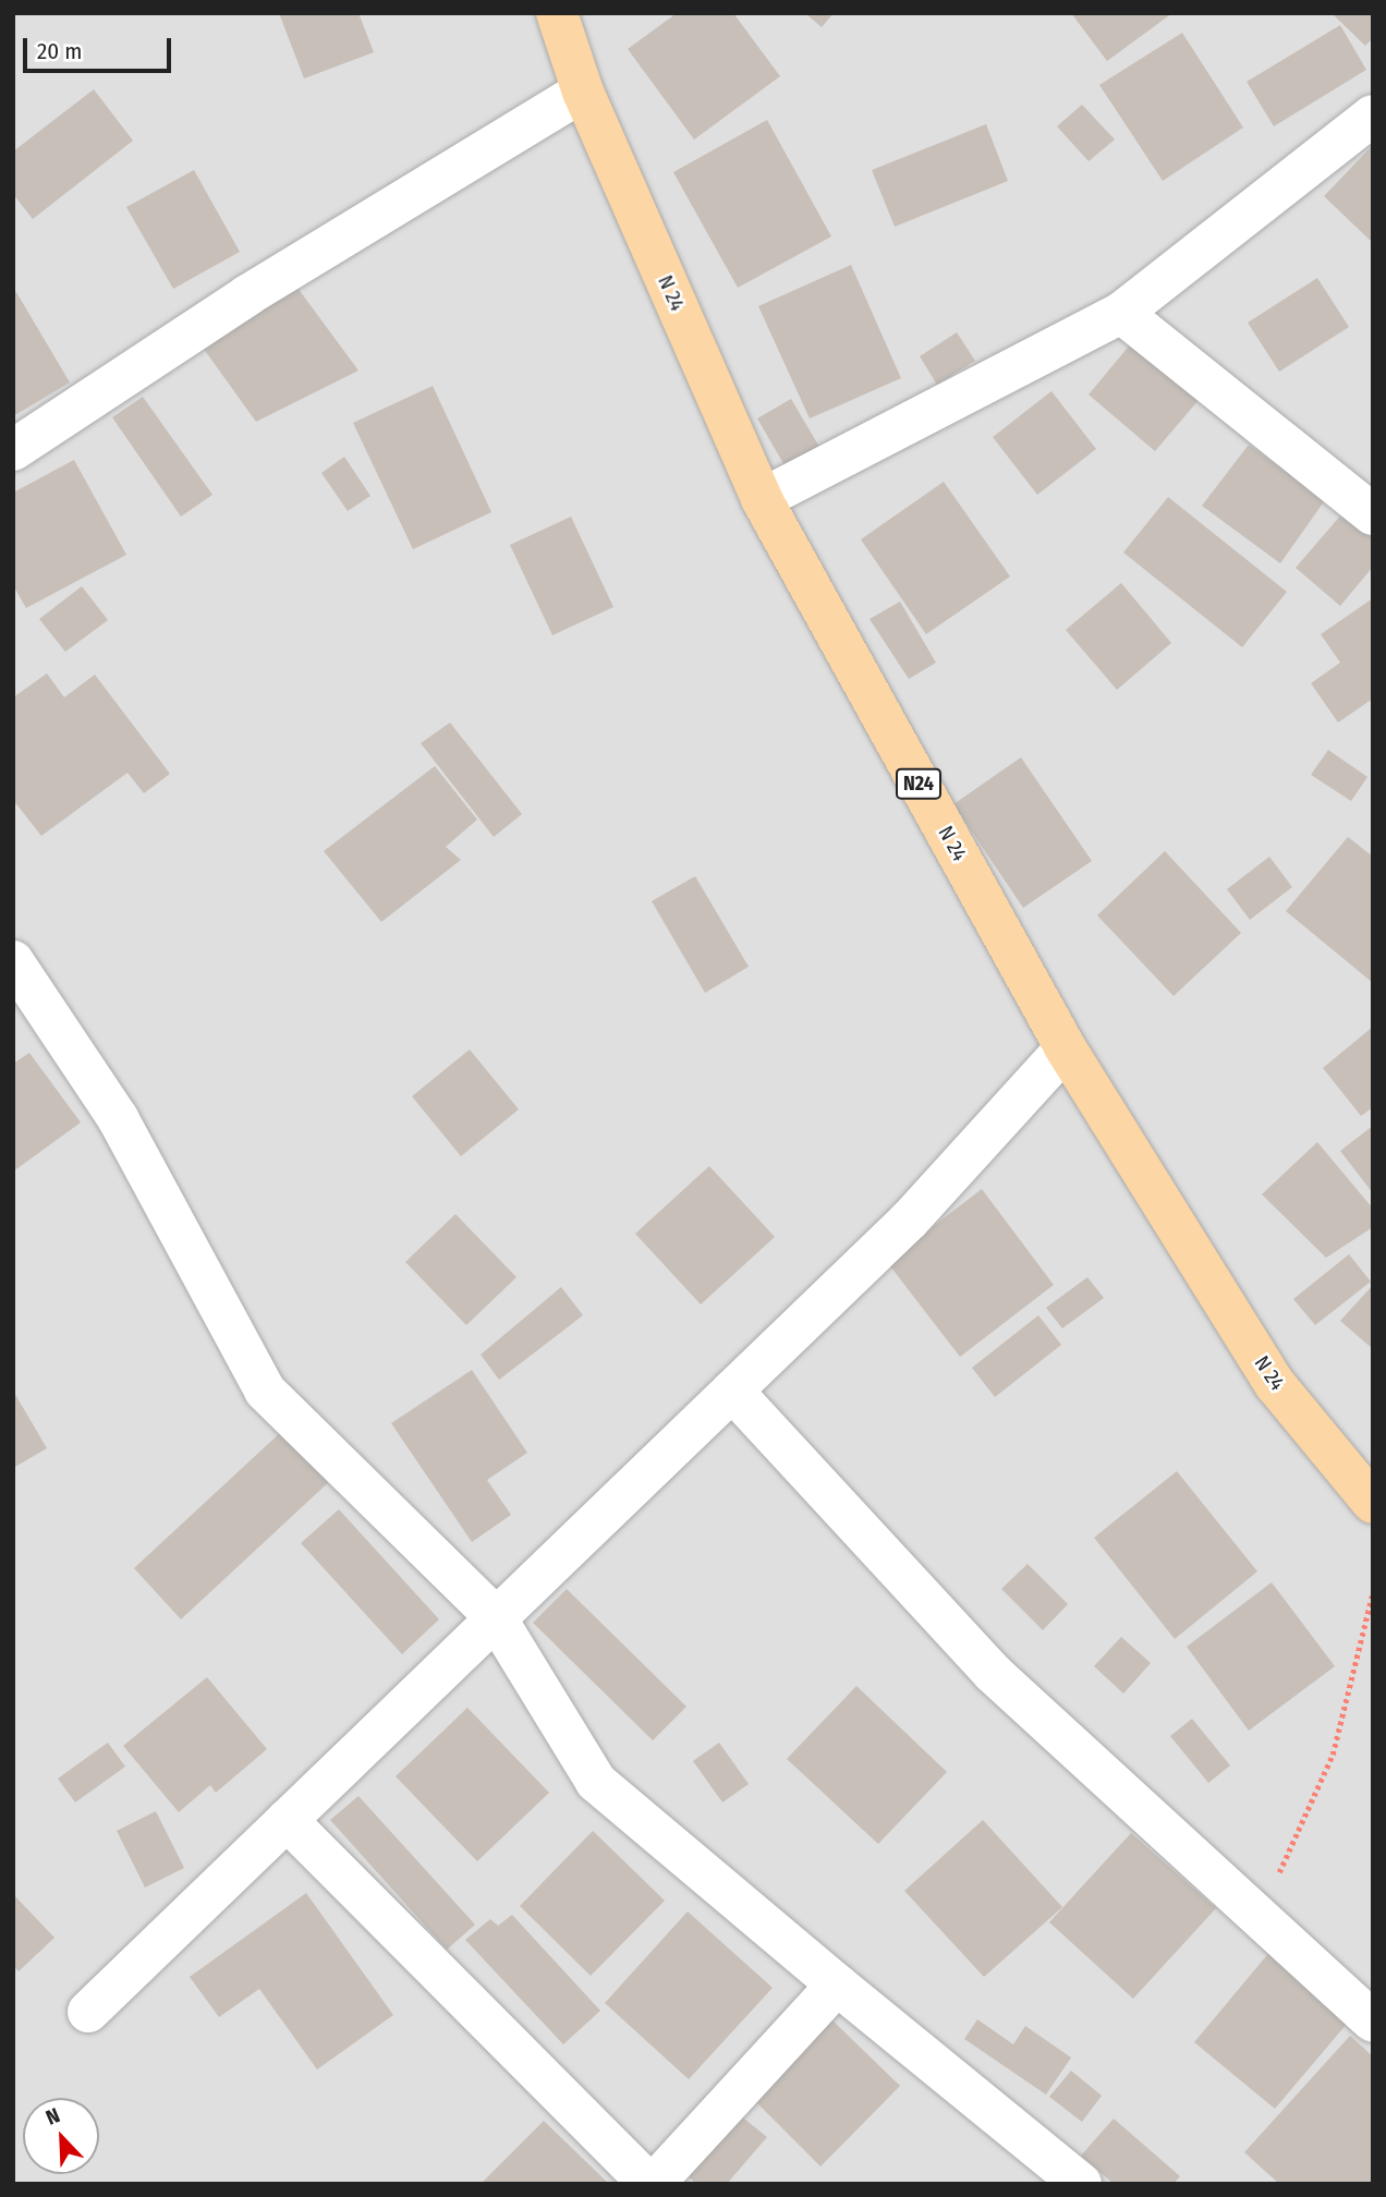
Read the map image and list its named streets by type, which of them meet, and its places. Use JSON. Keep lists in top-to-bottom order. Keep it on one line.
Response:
{"streets":{"main road":["N 24","N24"]},"scale_bar":"20 m","north":"top left"}
